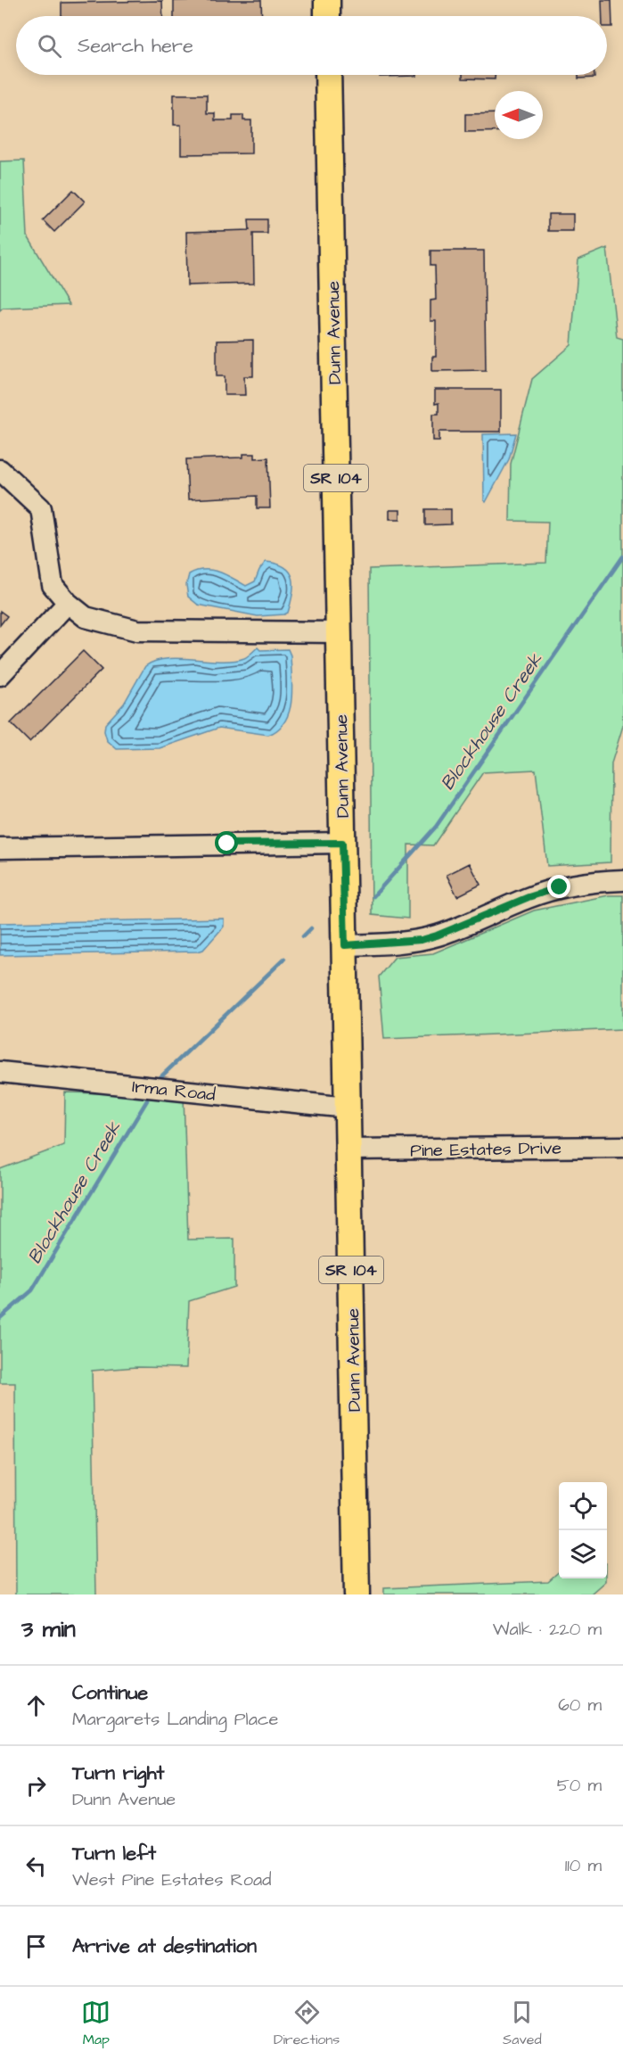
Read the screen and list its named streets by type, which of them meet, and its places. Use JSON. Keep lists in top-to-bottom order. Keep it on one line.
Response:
{"streets":{"main road":["Dunn Avenue","SR 104"],"street":["Irma Road","Pine Estates Drive"]},"crossings":[["Dunn Avenue","Irma Road"],["Dunn Avenue","Pine Estates Drive"]],"water":["Blockhouse Creek"],"north":"left","page":{"search":"Search here","heading":["3 min","Walk · 220 m"],"list":[["Continue","Margarets Landing Place","60 m"],["Turn right","Dunn Avenue","50 m"],["Turn left","West Pine Estates Road","110 m"],"Arrive at destination"],"nav":["Map","Directions","Saved"]}}
